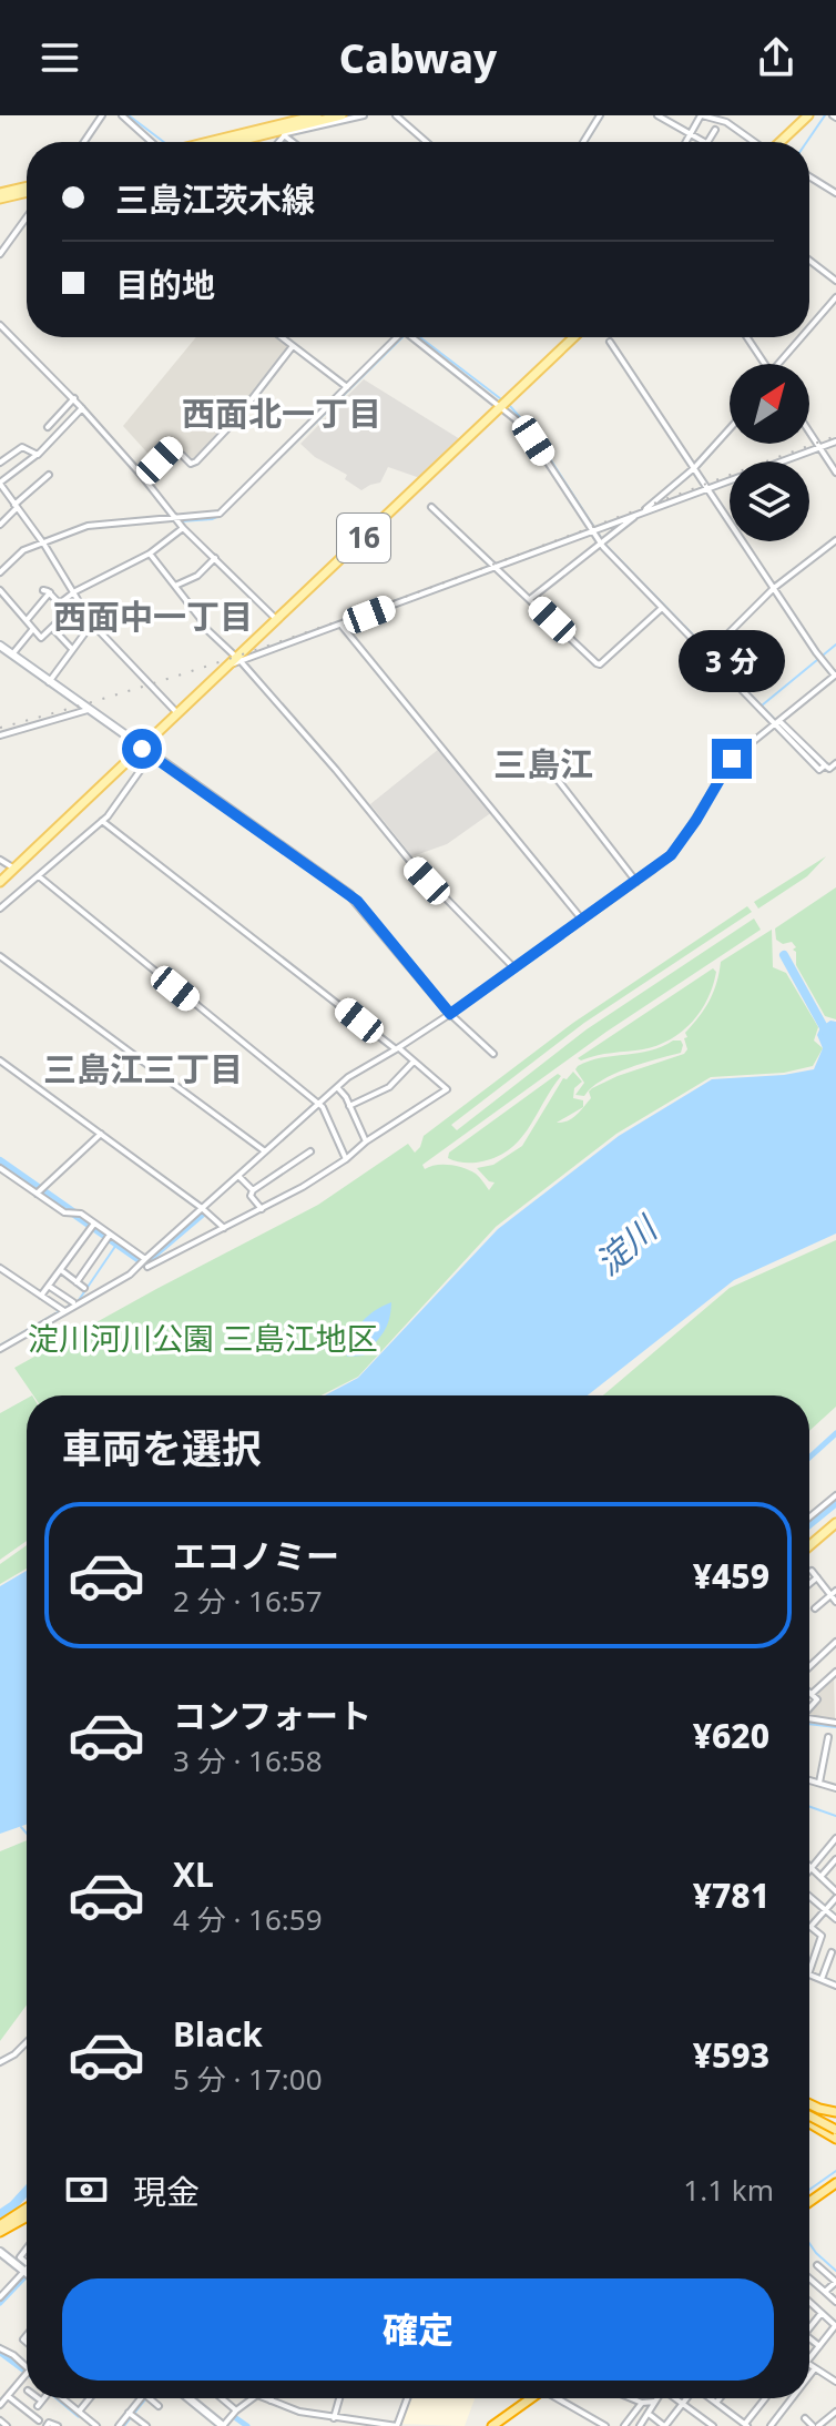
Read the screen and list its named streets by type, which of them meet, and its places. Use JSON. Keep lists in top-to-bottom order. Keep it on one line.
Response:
{"streets":{"main road":["16"]},"districts":["西面北一丁目","西面中一丁目","三島江","三島江三丁目"],"water":["淀川"],"parks":["淀川河川公園 三島江地区"],"north":"top right","page":{"header":"Cabway","banner":["三島江茨木線","目的地"],"bubble":"3 分","heading":"車両を選択","list":[{"name":"エコノミー","note":"2 分 · 16:57","value":"¥459"},{"name":"コンフォート","note":"3 分 · 16:58","value":"¥620"},{"name":"XL","note":"4 分 · 16:59","value":"¥781"},{"name":"Black","note":"5 分 · 17:00","value":"¥593"}],"pay":["現金","1.1 km"],"buttons":"確定"}}
